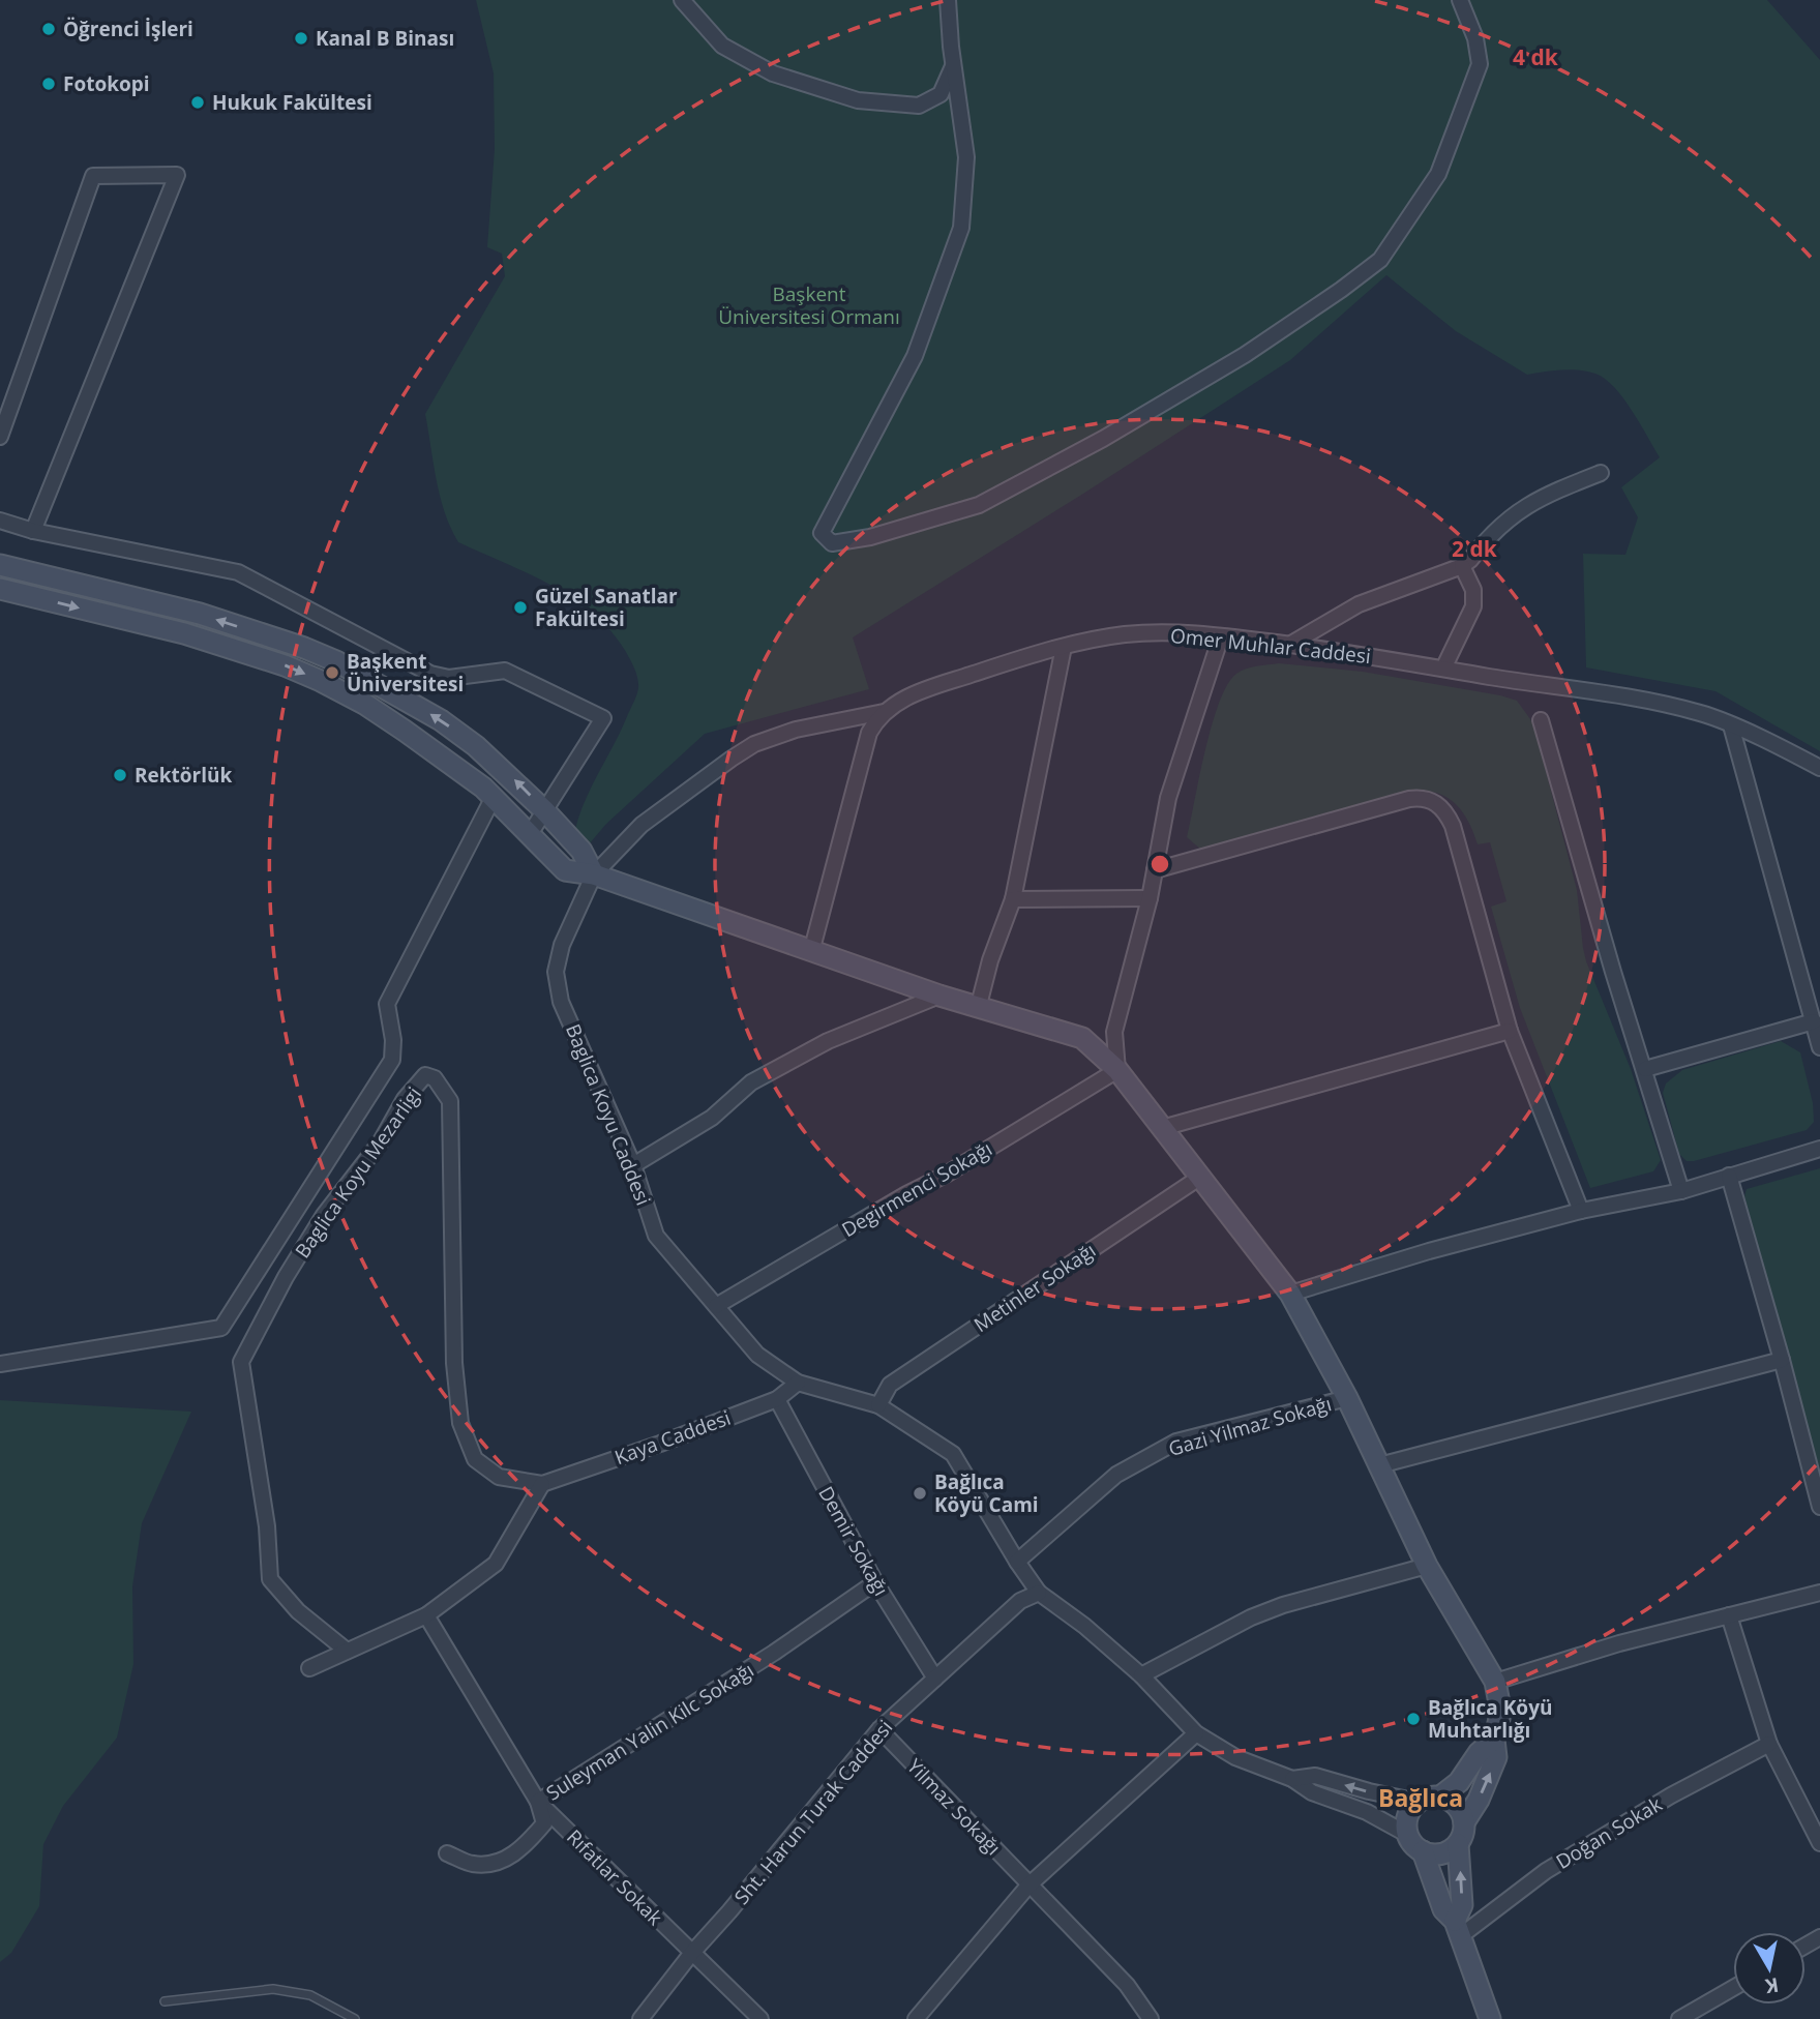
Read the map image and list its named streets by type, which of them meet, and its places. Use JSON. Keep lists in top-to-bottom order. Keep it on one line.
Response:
{"streets":{"street":["Omer Muhlar Caddesi","Baglica Koyu Caddesi","Baglica Koyu Mezarligi","Degirmenci Sokağı","Metinler Sokağı","Gazi Yilmaz Sokağı","Kaya Caddesi","Demir Sokağı","Suleyman Yalin Kilc Sokağı","Yilmaz Sokağı","Sht. Harun Turak Caddesi","Doğan Sokak","Rıfatlar Sokak"]},"crossings":[["Omer Muhlar Caddesi","Baglica Koyu Caddesi"],["Baglica Koyu Caddesi","Degirmenci Sokağı"],["Baglica Koyu Caddesi","Metinler Sokağı"],["Baglica Koyu Caddesi","Gazi Yilmaz Sokağı"],["Baglica Koyu Caddesi","Kaya Caddesi"],["Baglica Koyu Caddesi","Sht. Harun Turak Caddesi"],["Baglica Koyu Mezarligi","Kaya Caddesi"],["Kaya Caddesi","Demir Sokağı"],["Demir Sokağı","Suleyman Yalin Kilc Sokağı"],["Demir Sokağı","Sht. Harun Turak Caddesi"],["Suleyman Yalin Kilc Sokağı","Rıfatlar Sokak"],["Yilmaz Sokağı","Sht. Harun Turak Caddesi"],["Sht. Harun Turak Caddesi","Rıfatlar Sokak"]],"districts":["Bağlıca"],"parks":["Başkent Üniversitesi Ormanı"],"places":["Öğrenci İşleri","Kanal B Binası","Fotokopi","Hukuk Fakültesi","Güzel Sanatlar Fakültesi","Başkent Üniversitesi","Rektörlük","Bağlıca Köyü Cami","Bağlıca Köyü Muhtarlığı"],"north":"bottom","rings":["4 dk","2 dk"]}
